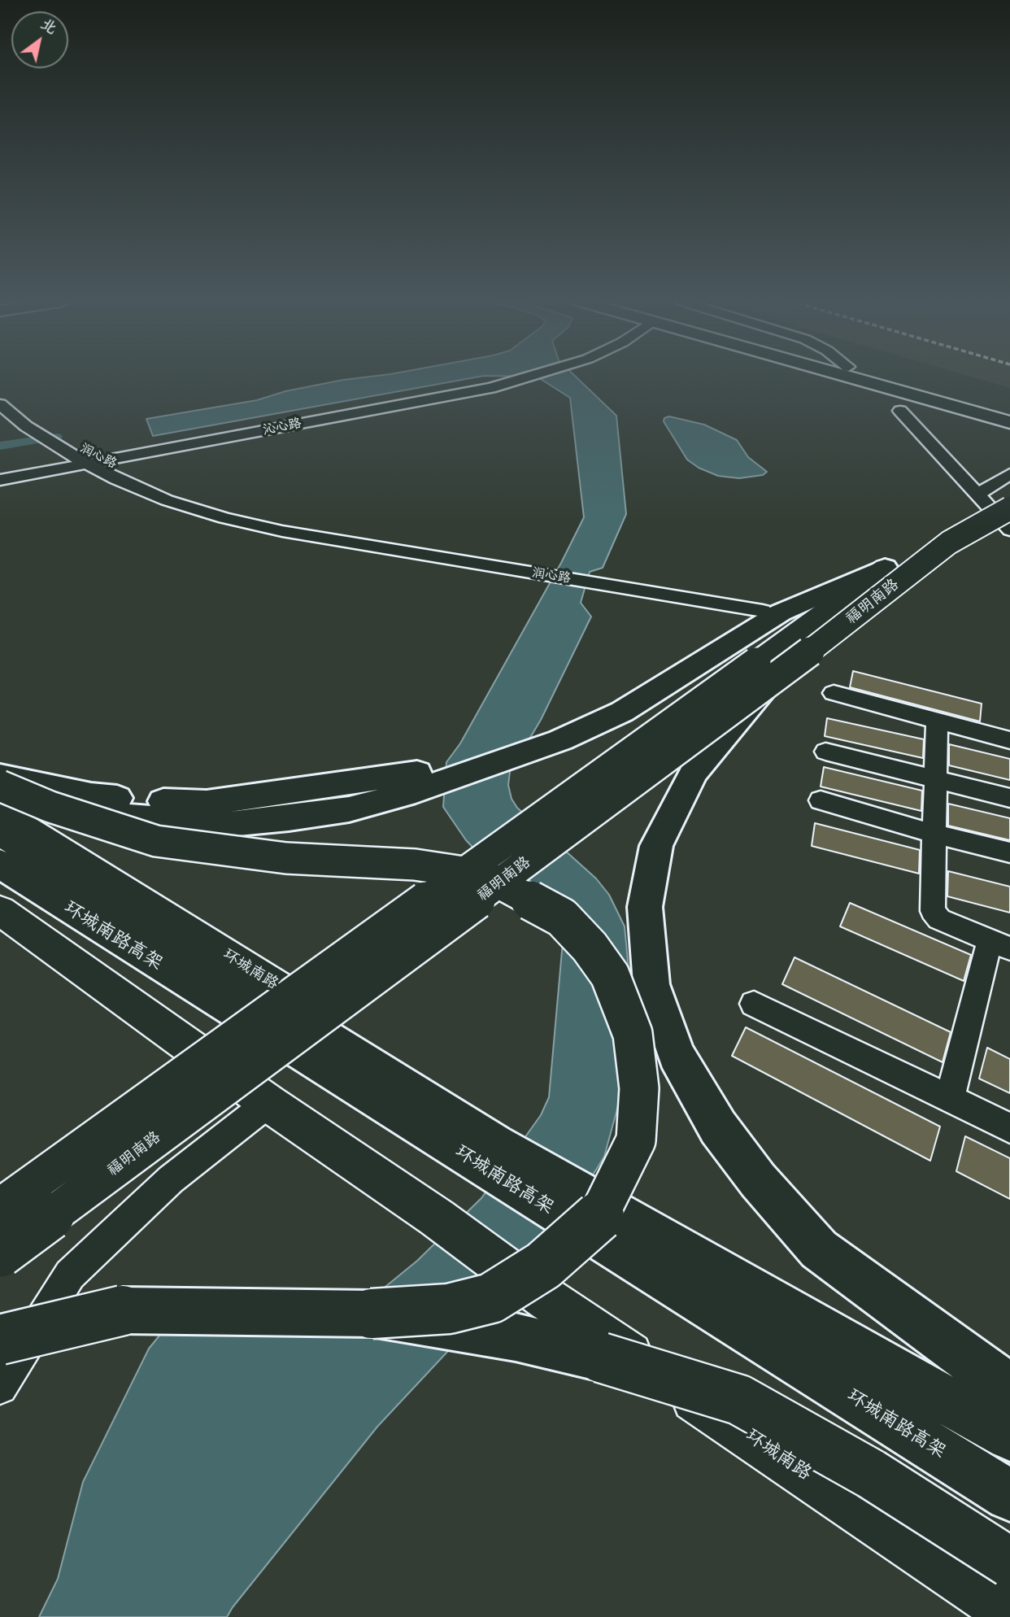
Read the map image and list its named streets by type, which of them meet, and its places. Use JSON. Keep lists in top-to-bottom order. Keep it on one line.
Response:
{"streets":{"highway":["环城南路高架"],"main road":["福明南路","环城南路"],"street":["沁心路","润心路"]},"crossings":[["沁心路","润心路"]],"north":"top right"}
